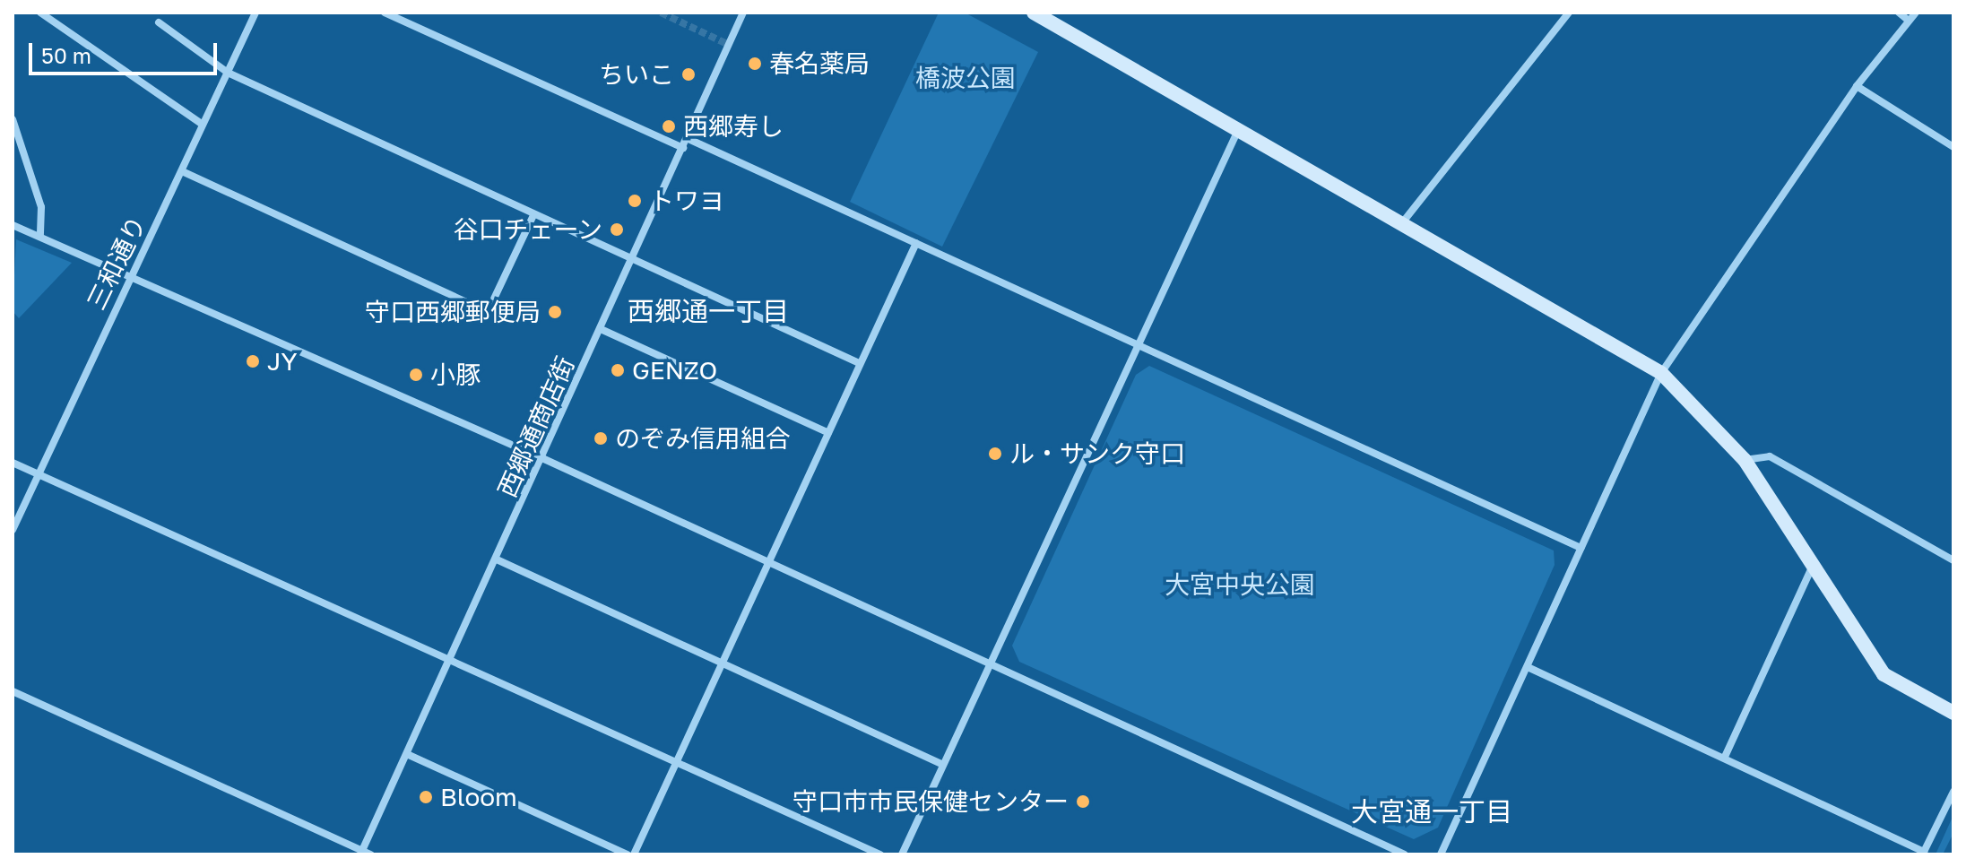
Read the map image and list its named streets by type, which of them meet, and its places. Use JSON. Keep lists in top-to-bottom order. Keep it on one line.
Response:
{"streets":{"street":["三和通り","西郷通商店街"]},"districts":["西郷通一丁目","大宮通一丁目"],"parks":["橋波公園","大宮中央公園"],"places":["春名薬局","ちいこ","西郷寿し","トワヨ","谷口チェーン","守口西郷郵便局","JY","GENZO","小豚","のぞみ信用組合","ル・サンク守口","Bloom","守口市市民保健センター"],"scale_bar":"50 m"}
